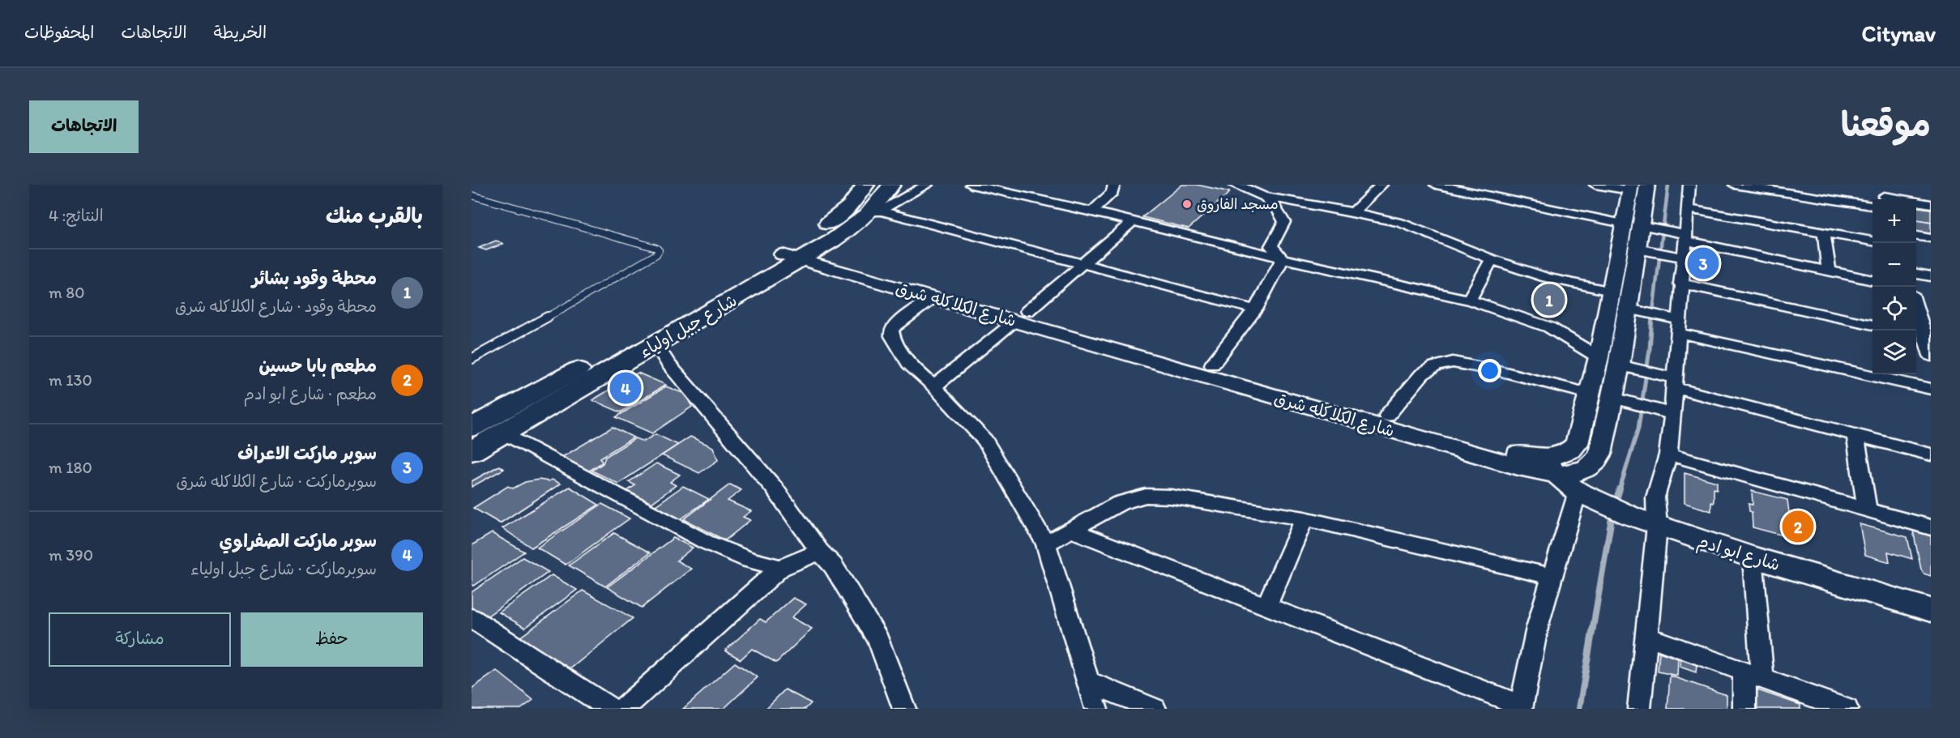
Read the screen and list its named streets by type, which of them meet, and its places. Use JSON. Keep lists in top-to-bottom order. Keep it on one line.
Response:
{"streets":{"highway":["شارع جبل اولياء"],"street":["شارع الكلاكله شرق","شارع ابو ادم"]},"crossings":[["شارع الكلاكله شرق","شارع جبل اولياء"],["شارع الكلاكله شرق","شارع ابو ادم"]],"places":["مسجد الفاروق"],"page":{"header":"Citynav","nav":["الخريطة","الاتجاهات","المحفوظات"],"title":"موقعنا","buttons":["الاتجاهات",["حفظ","مشاركة"]],"heading":["بالقرب منك","النتائج: 4"],"map_buttons":["+","−"],"pins":["3","1","4","2"],"list":[{"mark":"1","name":"محطة وقود بشائر","note":"محطة وقود · شارع الكلاكله شرق","value":"80 m"},{"mark":"2","name":"مطعم بابا حسين","note":"مطعم · شارع ابو ادم","value":"130 m"},{"mark":"3","name":"سوبر ماركت الاعراف","note":"سوبرماركت · شارع الكلاكله شرق","value":"180 m"},{"mark":"4","name":"سوبر ماركت الصفراوي","note":"سوبرماركت · شارع جبل اولياء","value":"390 m"}]}}
